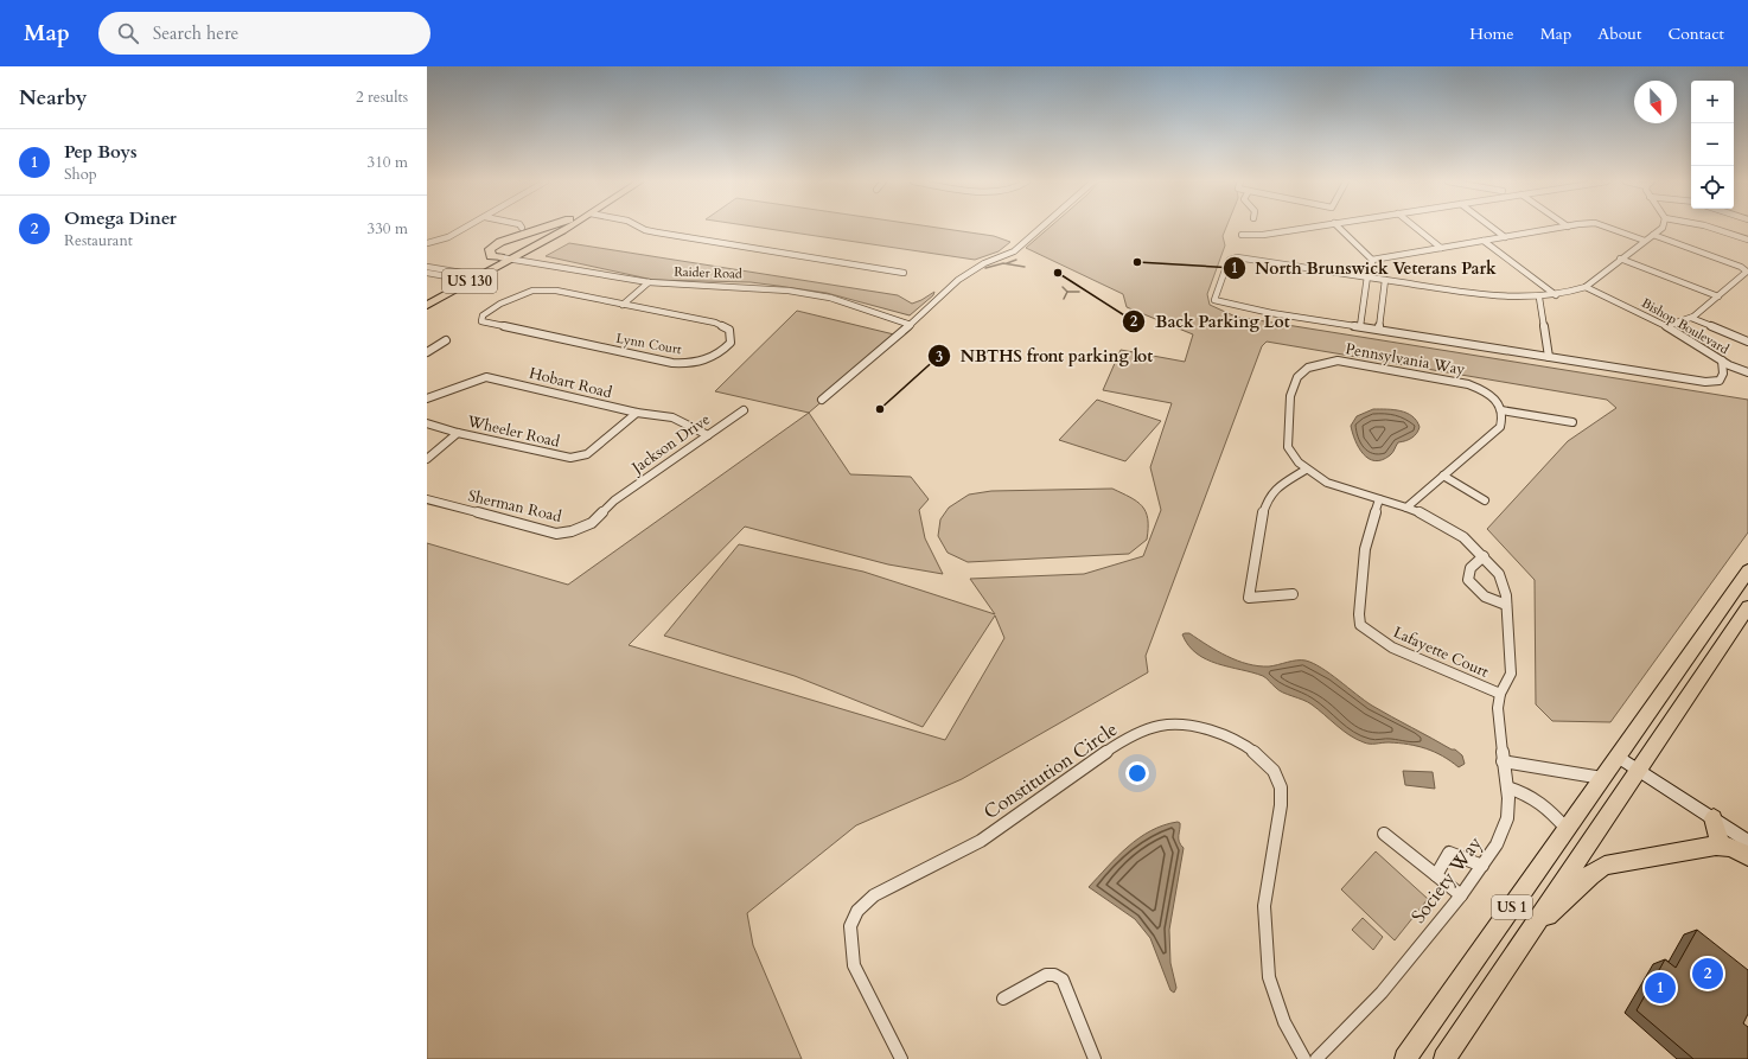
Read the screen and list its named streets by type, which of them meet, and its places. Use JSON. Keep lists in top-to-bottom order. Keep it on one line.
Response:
{"streets":{"highway":["US 130","US 1"],"street":["Raider Road","Bishop Boulevard","Lynn Court","Pennsylvania Way","Hobart Road","Wheeler Road","Jackson Drive","Sherman Road","Lafayette Court","Constitution Circle","Society Way"]},"crossings":[["Raider Road","US 130"],["Pennsylvania Way","Lafayette Court"],["Pennsylvania Way","Society Way"],["Hobart Road","Wheeler Road"],["Hobart Road","Jackson Drive"],["Jackson Drive","Sherman Road"],["Lafayette Court","Society Way"]],"places":["North Brunswick Veterans Park","Back Parking Lot","NBTHS front parking lot"],"north":"bottom","page":{"header":"Map","search":"Search here","nav":["Home","Map","About","Contact"],"heading":["Nearby","2 results"],"map_buttons":["+","−"],"list":[{"mark":"1","name":"Pep Boys","note":"Shop","value":"310 m"},{"mark":"2","name":"Omega Diner","note":"Restaurant","value":"330 m"}],"pins":["2","1"]}}
